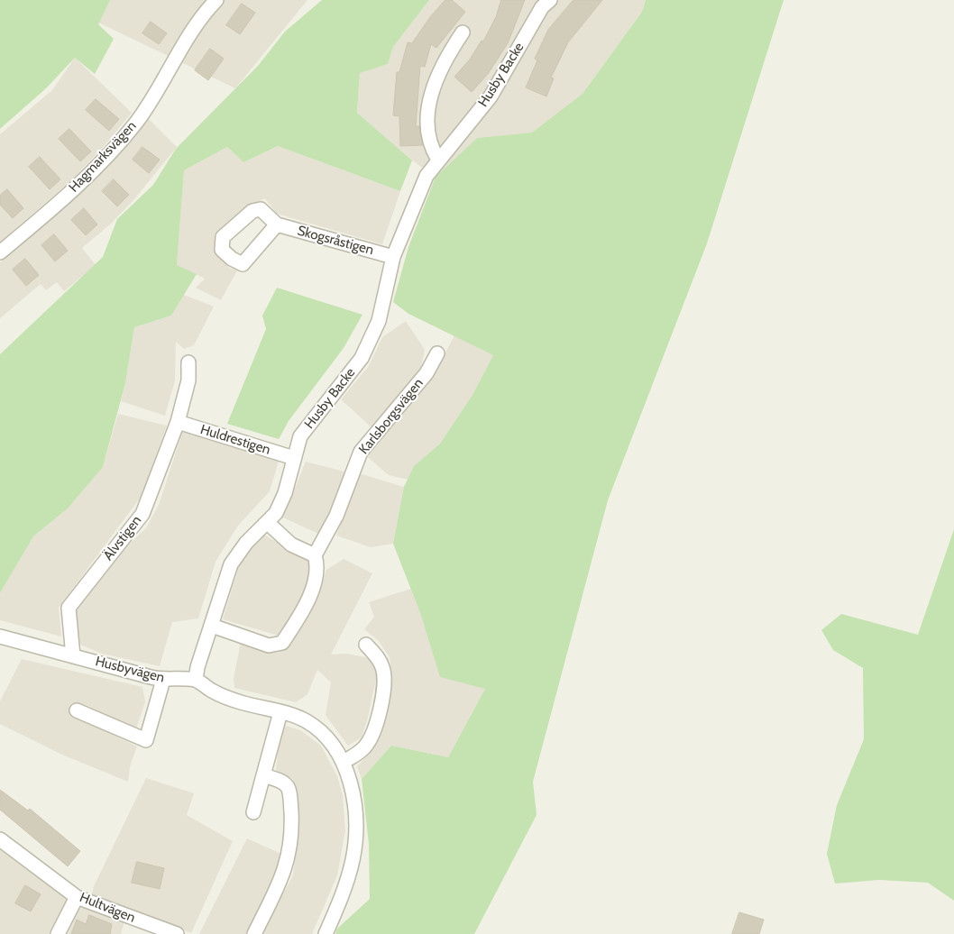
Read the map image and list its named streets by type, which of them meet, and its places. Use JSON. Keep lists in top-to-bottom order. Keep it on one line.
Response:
{"streets":{"street":["Husby Backe","Hagmarksvägen","Skogsråstigen","Karlsborgsvägen","Huldrestigen","Älvstigen","Husbyvägen","Hultvägen"]},"crossings":[["Husby Backe","Skogsråstigen"],["Husby Backe","Huldrestigen"],["Husby Backe","Husbyvägen"],["Huldrestigen","Älvstigen"],["Älvstigen","Husbyvägen"]]}
